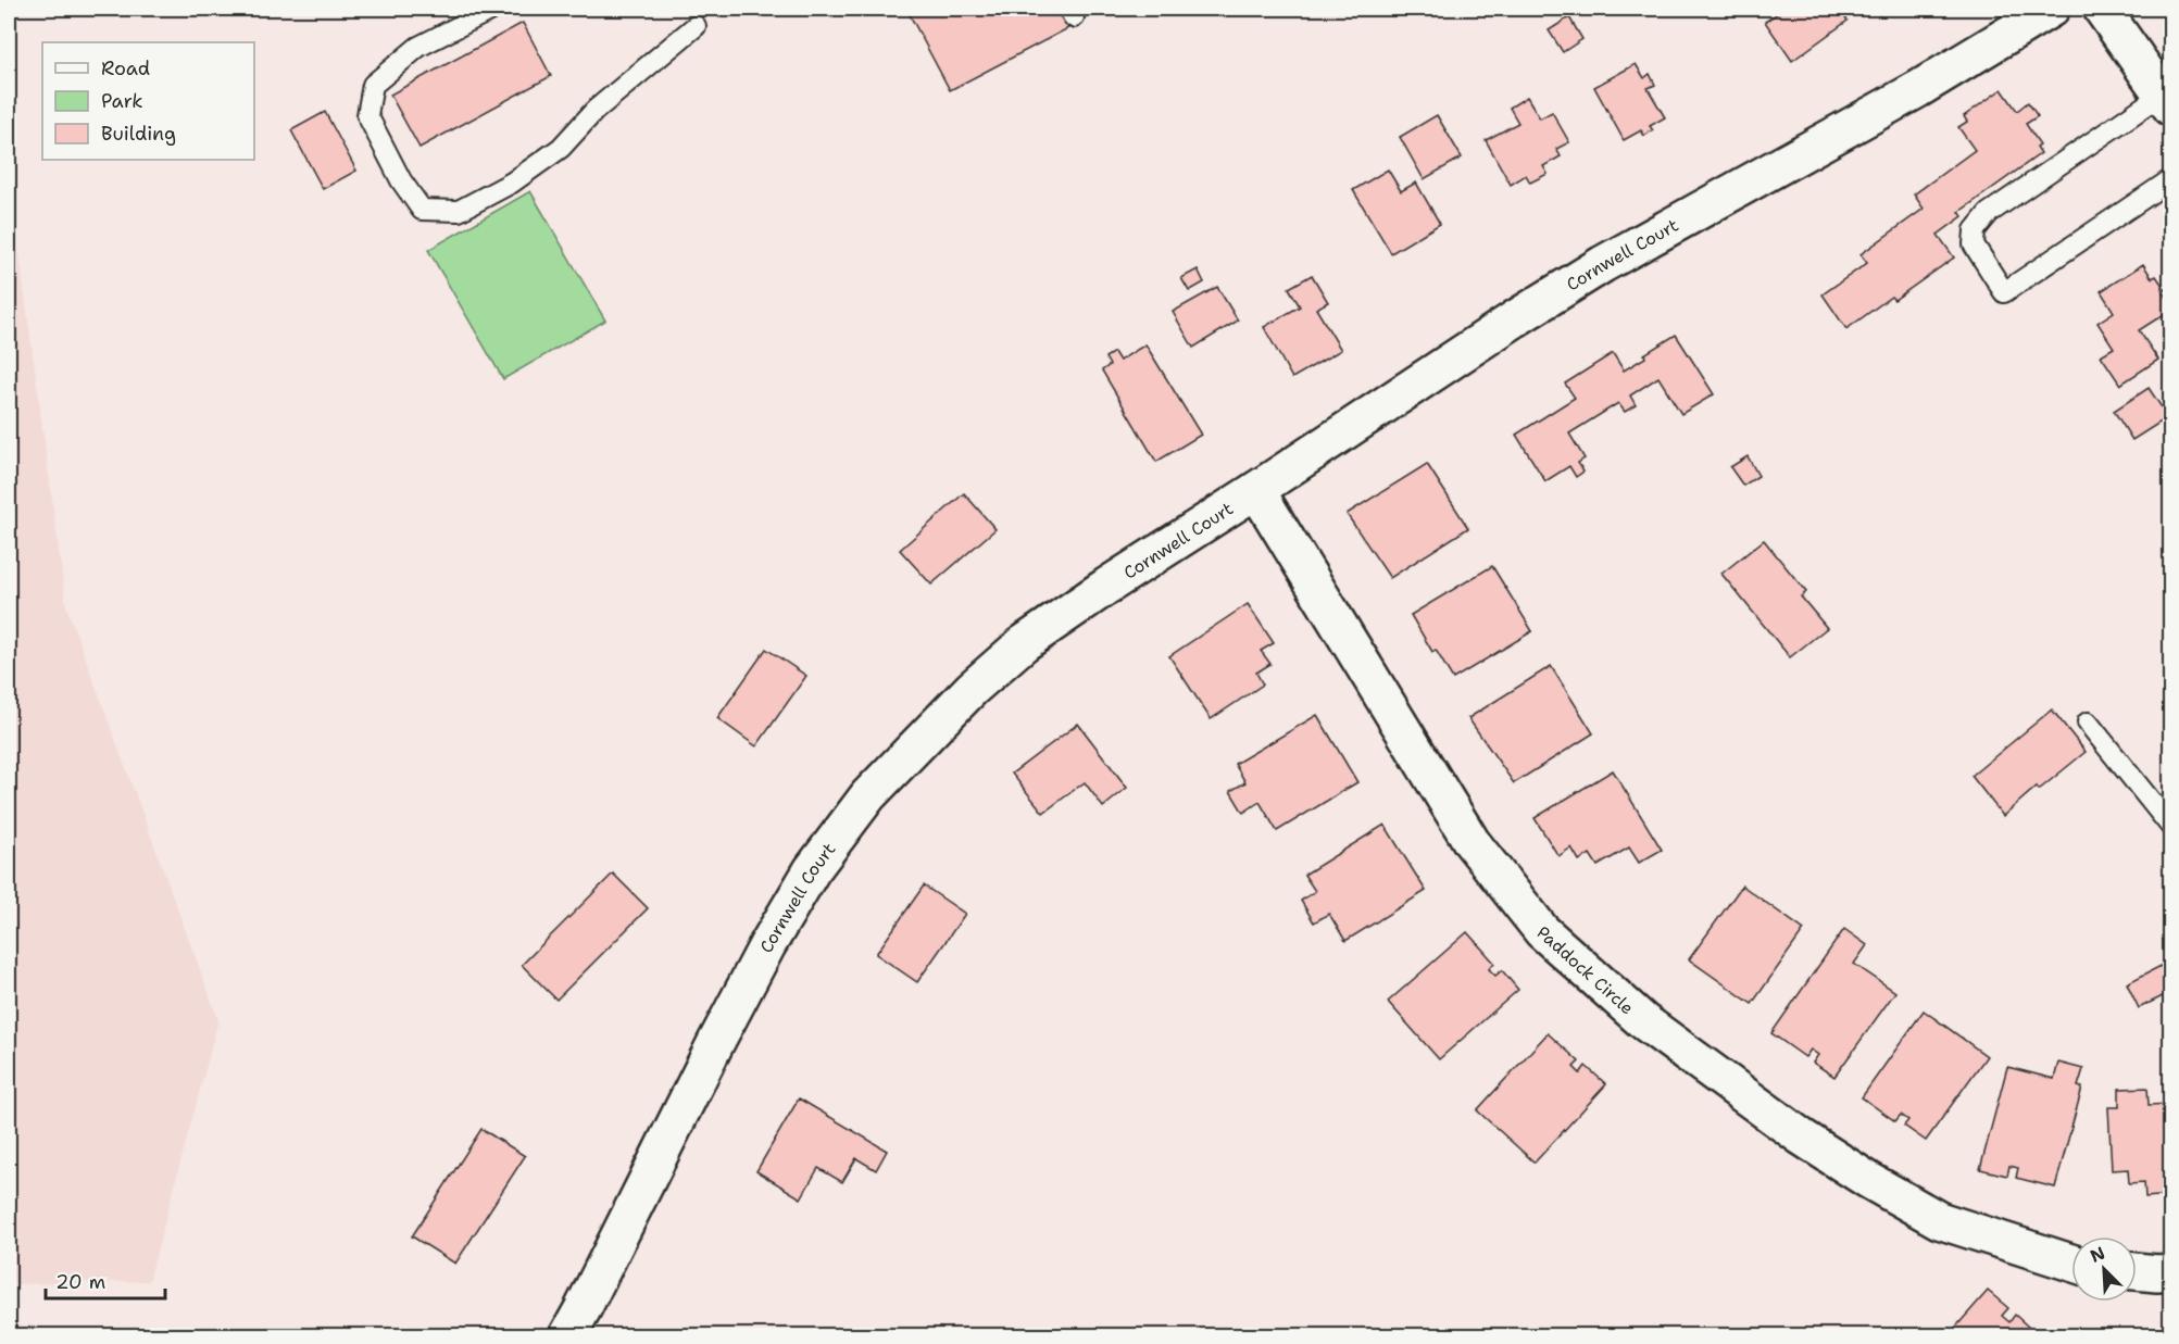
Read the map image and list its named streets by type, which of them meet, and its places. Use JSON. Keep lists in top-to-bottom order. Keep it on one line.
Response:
{"streets":{"street":["Cornwell Court","Paddock Circle"]},"crossings":[["Cornwell Court","Paddock Circle"]],"legend":["Road","Park","Building"],"scale_bar":"20 m","north":"top left"}
